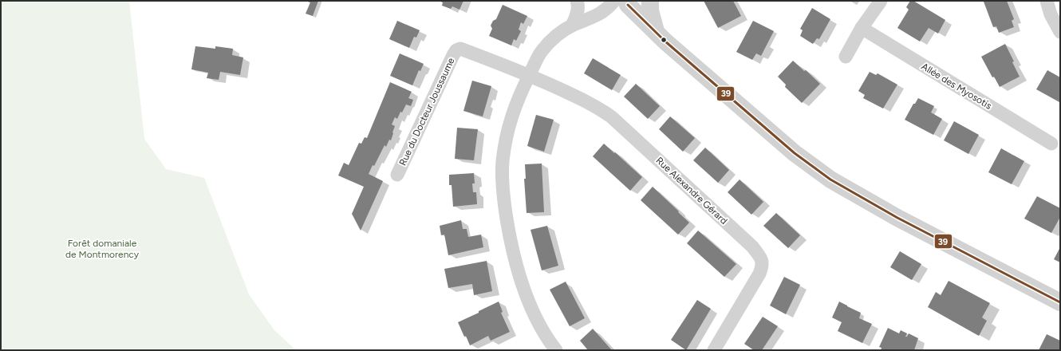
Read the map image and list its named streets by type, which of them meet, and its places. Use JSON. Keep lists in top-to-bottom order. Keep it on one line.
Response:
{"streets":{"street":["Allée des Myosotis","Rue du Docteur Joussaume","Rue Alexandre Gérard"]},"crossings":[["Rue du Docteur Joussaume","Rue Alexandre Gérard"]],"parks":["Forêt domaniale de Montmorency"],"lines":["transit line 39"]}
